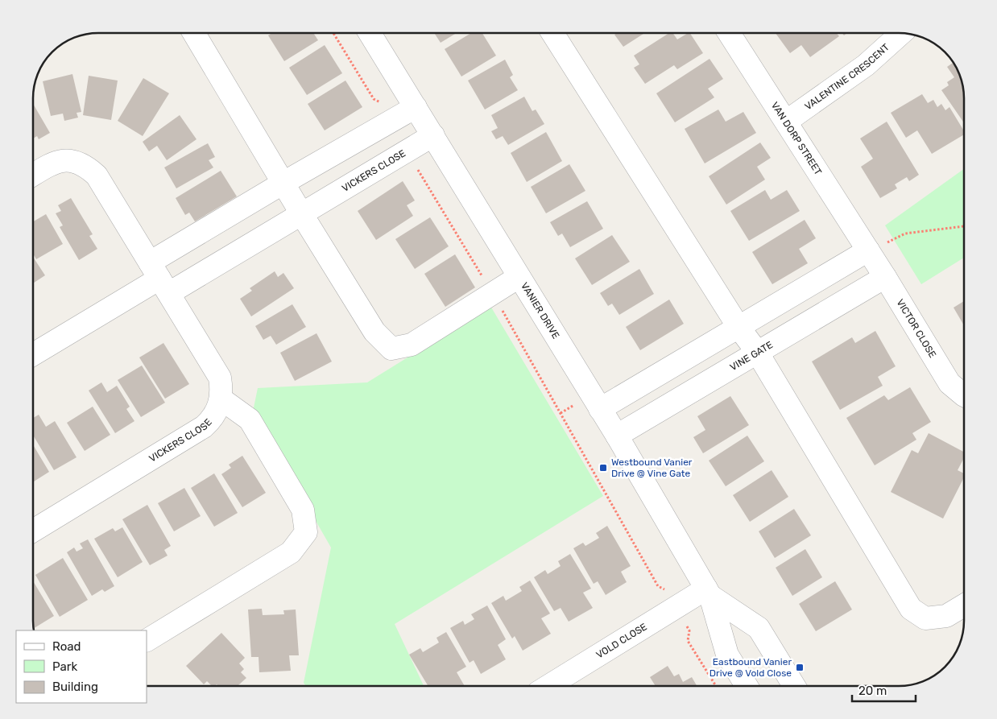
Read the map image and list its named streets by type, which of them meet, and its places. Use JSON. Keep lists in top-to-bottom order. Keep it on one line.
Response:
{"streets":{"street":["VALENTINE CRESCENT","VAN DORP STREET","VICKERS CLOSE","VANIER DRIVE","VICTOR CLOSE","VINE GATE","VOLD CLOSE"]},"crossings":[["VALENTINE CRESCENT","VAN DORP STREET"],["VAN DORP STREET","VICTOR CLOSE"],["VICKERS CLOSE","VANIER DRIVE"],["VANIER DRIVE","VINE GATE"],["VANIER DRIVE","VOLD CLOSE"],["VICTOR CLOSE","VINE GATE"]],"places":{"transit":["Westbound Vanier Drive @ Vine Gate","Eastbound Vanier Drive @ Vold Close"]},"legend":["Road","Park","Building"],"scale_bar":"20 m"}
